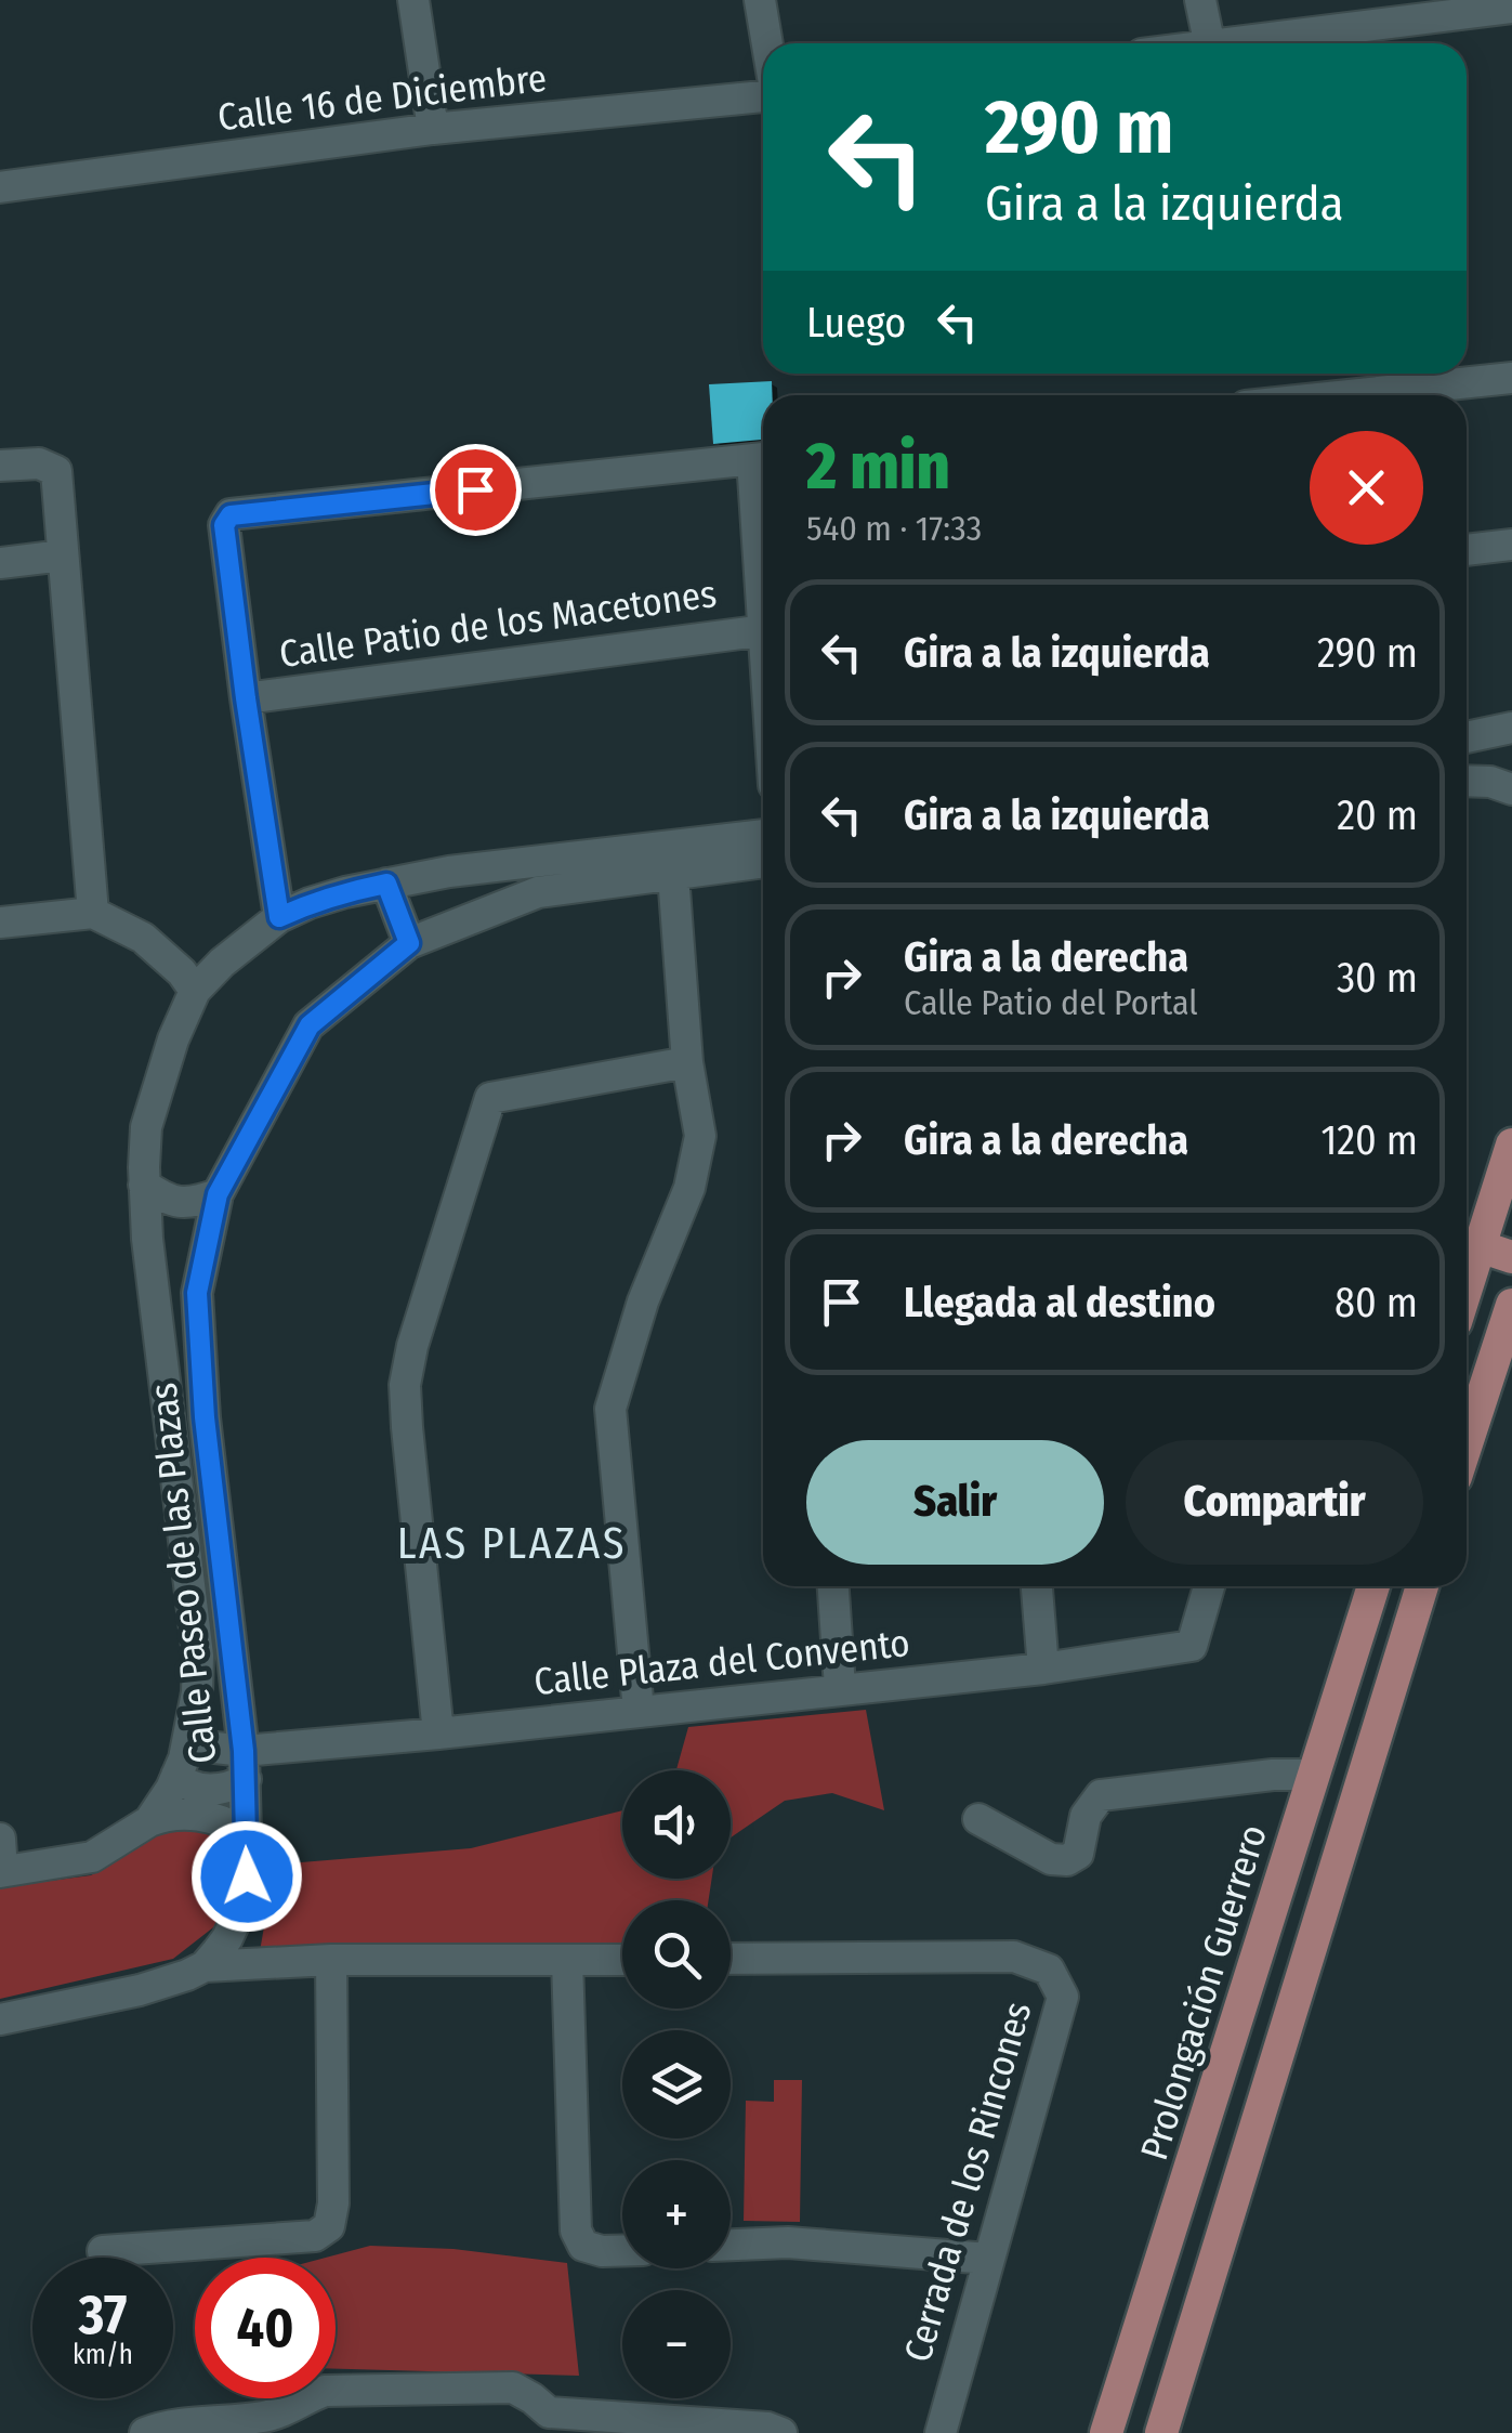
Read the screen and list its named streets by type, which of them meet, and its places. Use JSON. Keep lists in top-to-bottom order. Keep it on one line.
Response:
{"streets":{"main road":["Prolongación Guerrero"],"street":["Calle 16 de Diciembre","Calle Patio de los Macetones","Calle Paseo de las Plazas","Calle Plaza del Convento","Cerrada de los Rincones"]},"crossings":[["Calle Paseo de las Plazas","Calle Plaza del Convento"]],"districts":["LAS PLAZAS"],"page":{"turn":["290 m","Gira a la izquierda"],"then":"Luego","heading":["2 min","540 m · 17:33"],"list":[{"name":"Gira a la izquierda","value":"290 m"},{"name":"Gira a la izquierda","value":"20 m"},{"name":"Gira a la derecha","note":"Calle Patio del Portal","value":"30 m"},{"name":"Gira a la derecha","value":"120 m"},{"name":"Llegada al destino","value":"80 m"}],"buttons":["Salir","Compartir"],"map_buttons":["+","−"],"speed":"37 km/h","limit":"40"}}
